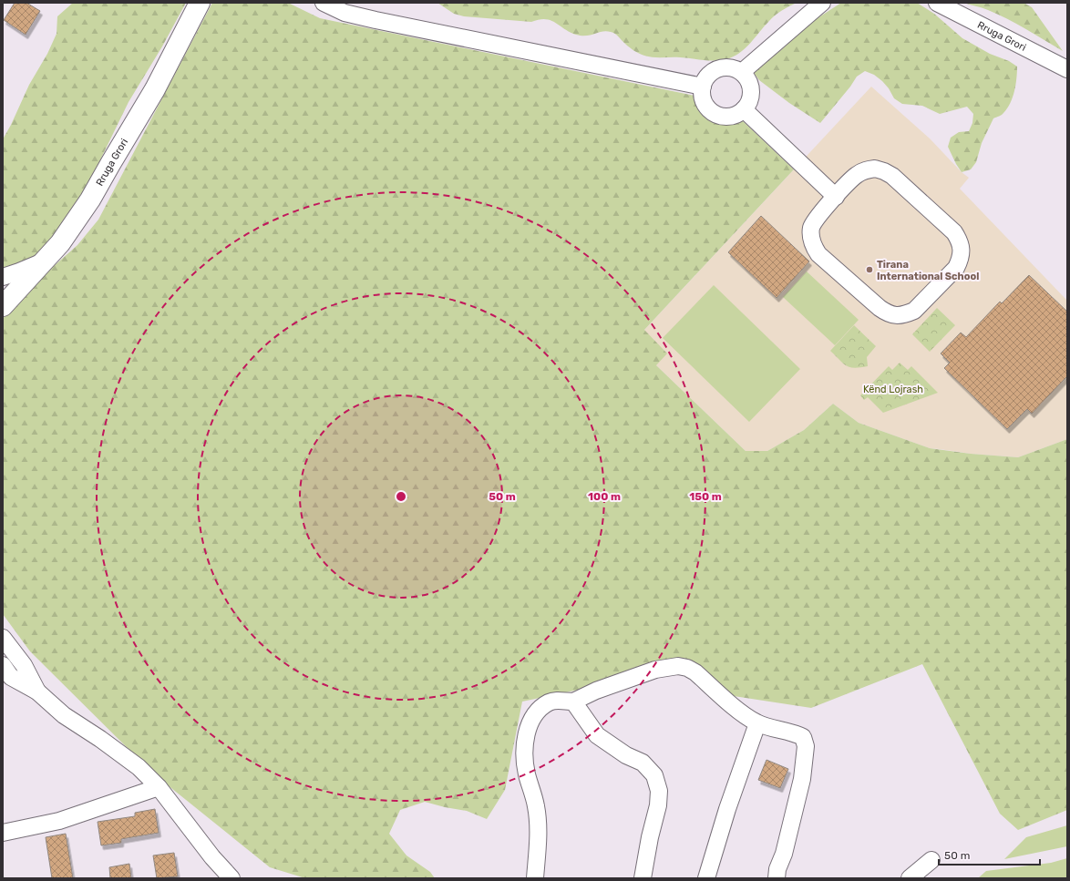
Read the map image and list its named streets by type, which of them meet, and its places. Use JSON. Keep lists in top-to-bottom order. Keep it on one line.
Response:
{"streets":{"main road":["Rruga Grori"]},"parks":["Kënd Lojrash"],"places":["Tirana International School"],"scale_bar":"50 m","rings":["50 m","100 m","150 m"]}
